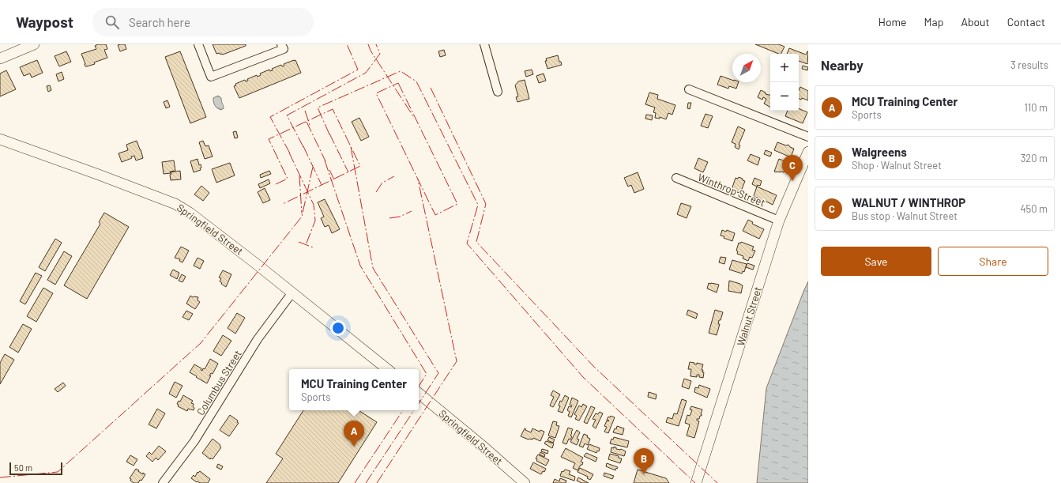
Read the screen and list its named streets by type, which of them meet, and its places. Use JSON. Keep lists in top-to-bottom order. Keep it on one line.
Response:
{"streets":{"main road":["Springfield Street","Walnut Street"],"street":["Winthrop Street","Columbus Street"]},"crossings":[["Winthrop Street","Walnut Street"],["Springfield Street","Columbus Street"]],"scale_bar":"50 m","north":"top right","page":{"header":"Waypost","search":"Search here","nav":["Home","Map","About","Contact"],"heading":["Nearby","3 results"],"map_buttons":["+","−"],"list":[{"mark":"A","name":"MCU Training Center","note":"Sports","value":"110 m"},{"mark":"B","name":"Walgreens","note":"Shop · Walnut Street","value":"320 m"},{"mark":"C","name":"WALNUT / WINTHROP","note":"Bus stop · Walnut Street","value":"450 m"}],"pins":["C","A","B"],"buttons":["Save","Share"],"popup":["MCU Training Center","Sports"],"scale":"50 m"}}
